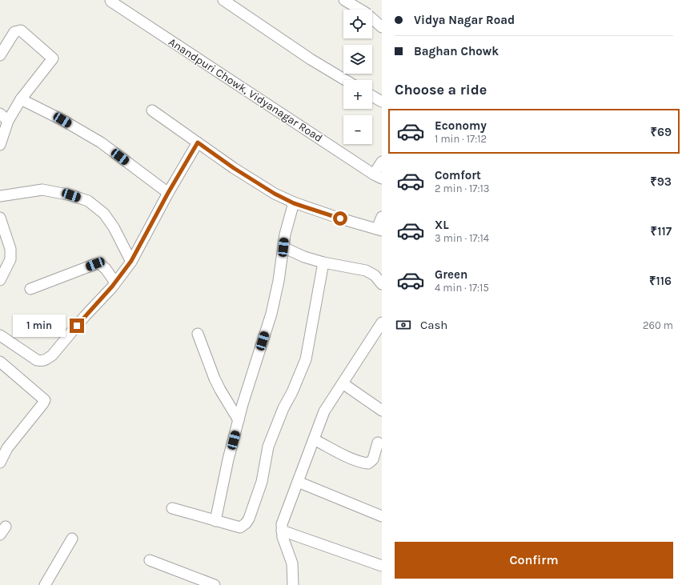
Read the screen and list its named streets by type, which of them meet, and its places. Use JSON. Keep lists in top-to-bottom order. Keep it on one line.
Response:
{"streets":{"street":["Anandpuri Chowk, Vidyanagar Road"]},"page":{"banner":["Vidya Nagar Road","Baghan Chowk"],"map_buttons":["+","−"],"heading":"Choose a ride","list":[{"name":"Economy","note":"1 min · 17:12","value":"₹69"},{"name":"Comfort","note":"2 min · 17:13","value":"₹93"},{"name":"XL","note":"3 min · 17:14","value":"₹117"},{"name":"Green","note":"4 min · 17:15","value":"₹116"}],"pay":["Cash","260 m"],"bubble":"1 min","buttons":"Confirm"}}
